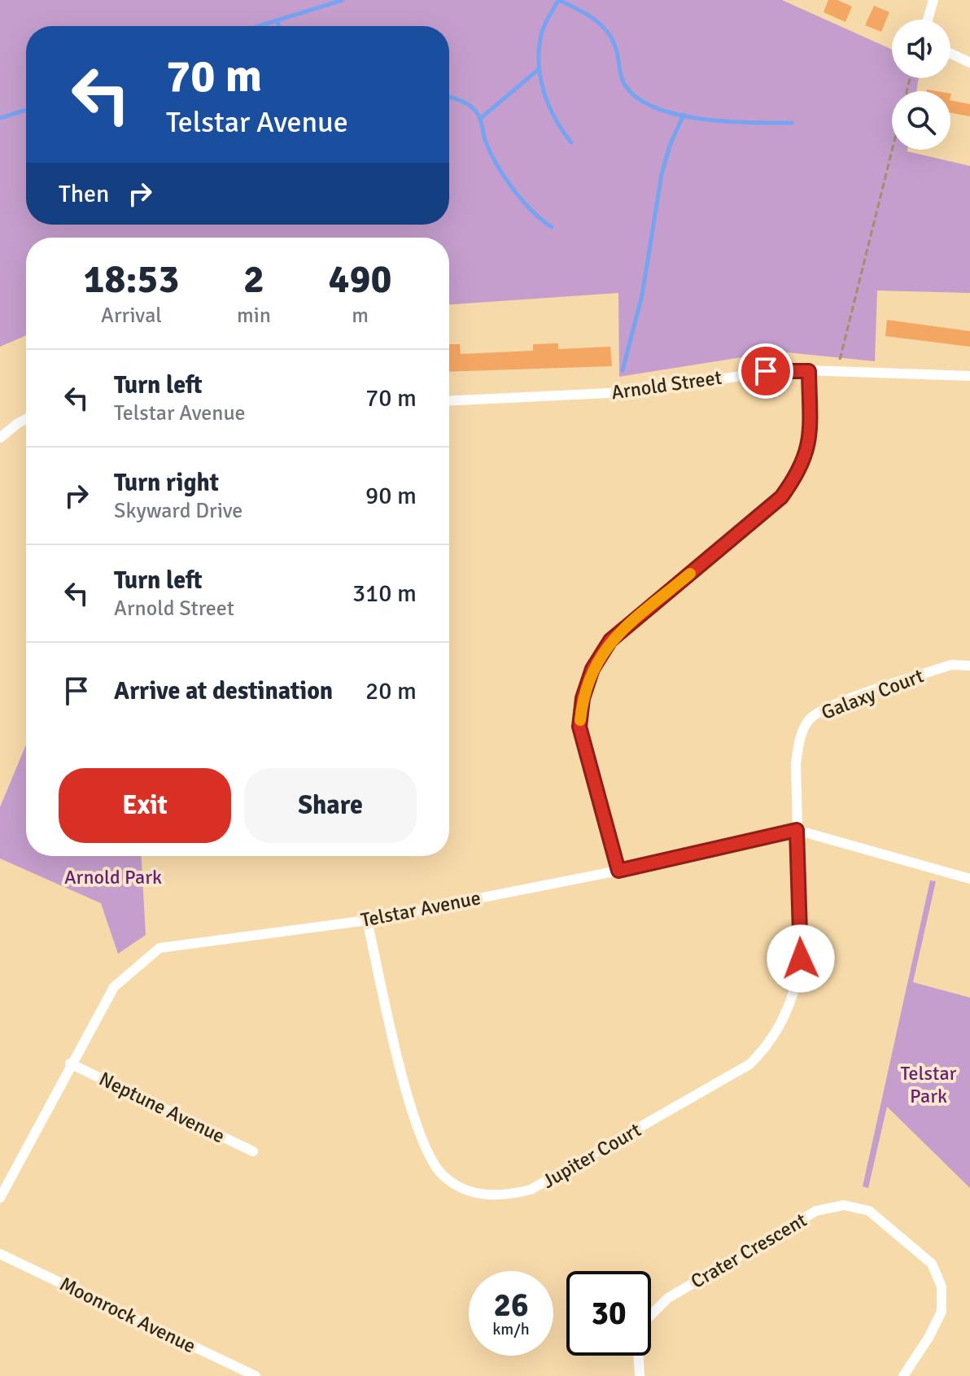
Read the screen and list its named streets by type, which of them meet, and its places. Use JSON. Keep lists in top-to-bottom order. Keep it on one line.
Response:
{"streets":{"street":["Arnold Street","Galaxy Court","Telstar Avenue","Neptune Avenue","Jupiter Court","Crater Crescent","Moonrock Avenue"]},"crossings":[["Galaxy Court","Telstar Avenue"],["Galaxy Court","Jupiter Court"],["Telstar Avenue","Neptune Avenue"],["Telstar Avenue","Jupiter Court"]],"parks":["Arnold Park","Telstar Park"],"page":{"turn":["70 m","Telstar Avenue"],"then":"Then","eta":["18:53","Arrival","2","min","490","m"],"list":[{"name":"Turn left","note":"Telstar Avenue","value":"70 m"},{"name":"Turn right","note":"Skyward Drive","value":"90 m"},{"name":"Turn left","note":"Arnold Street","value":"310 m"},{"name":"Arrive at destination","value":"20 m"}],"buttons":["Exit","Share"],"speed":"26 km/h","limit":"30"}}
